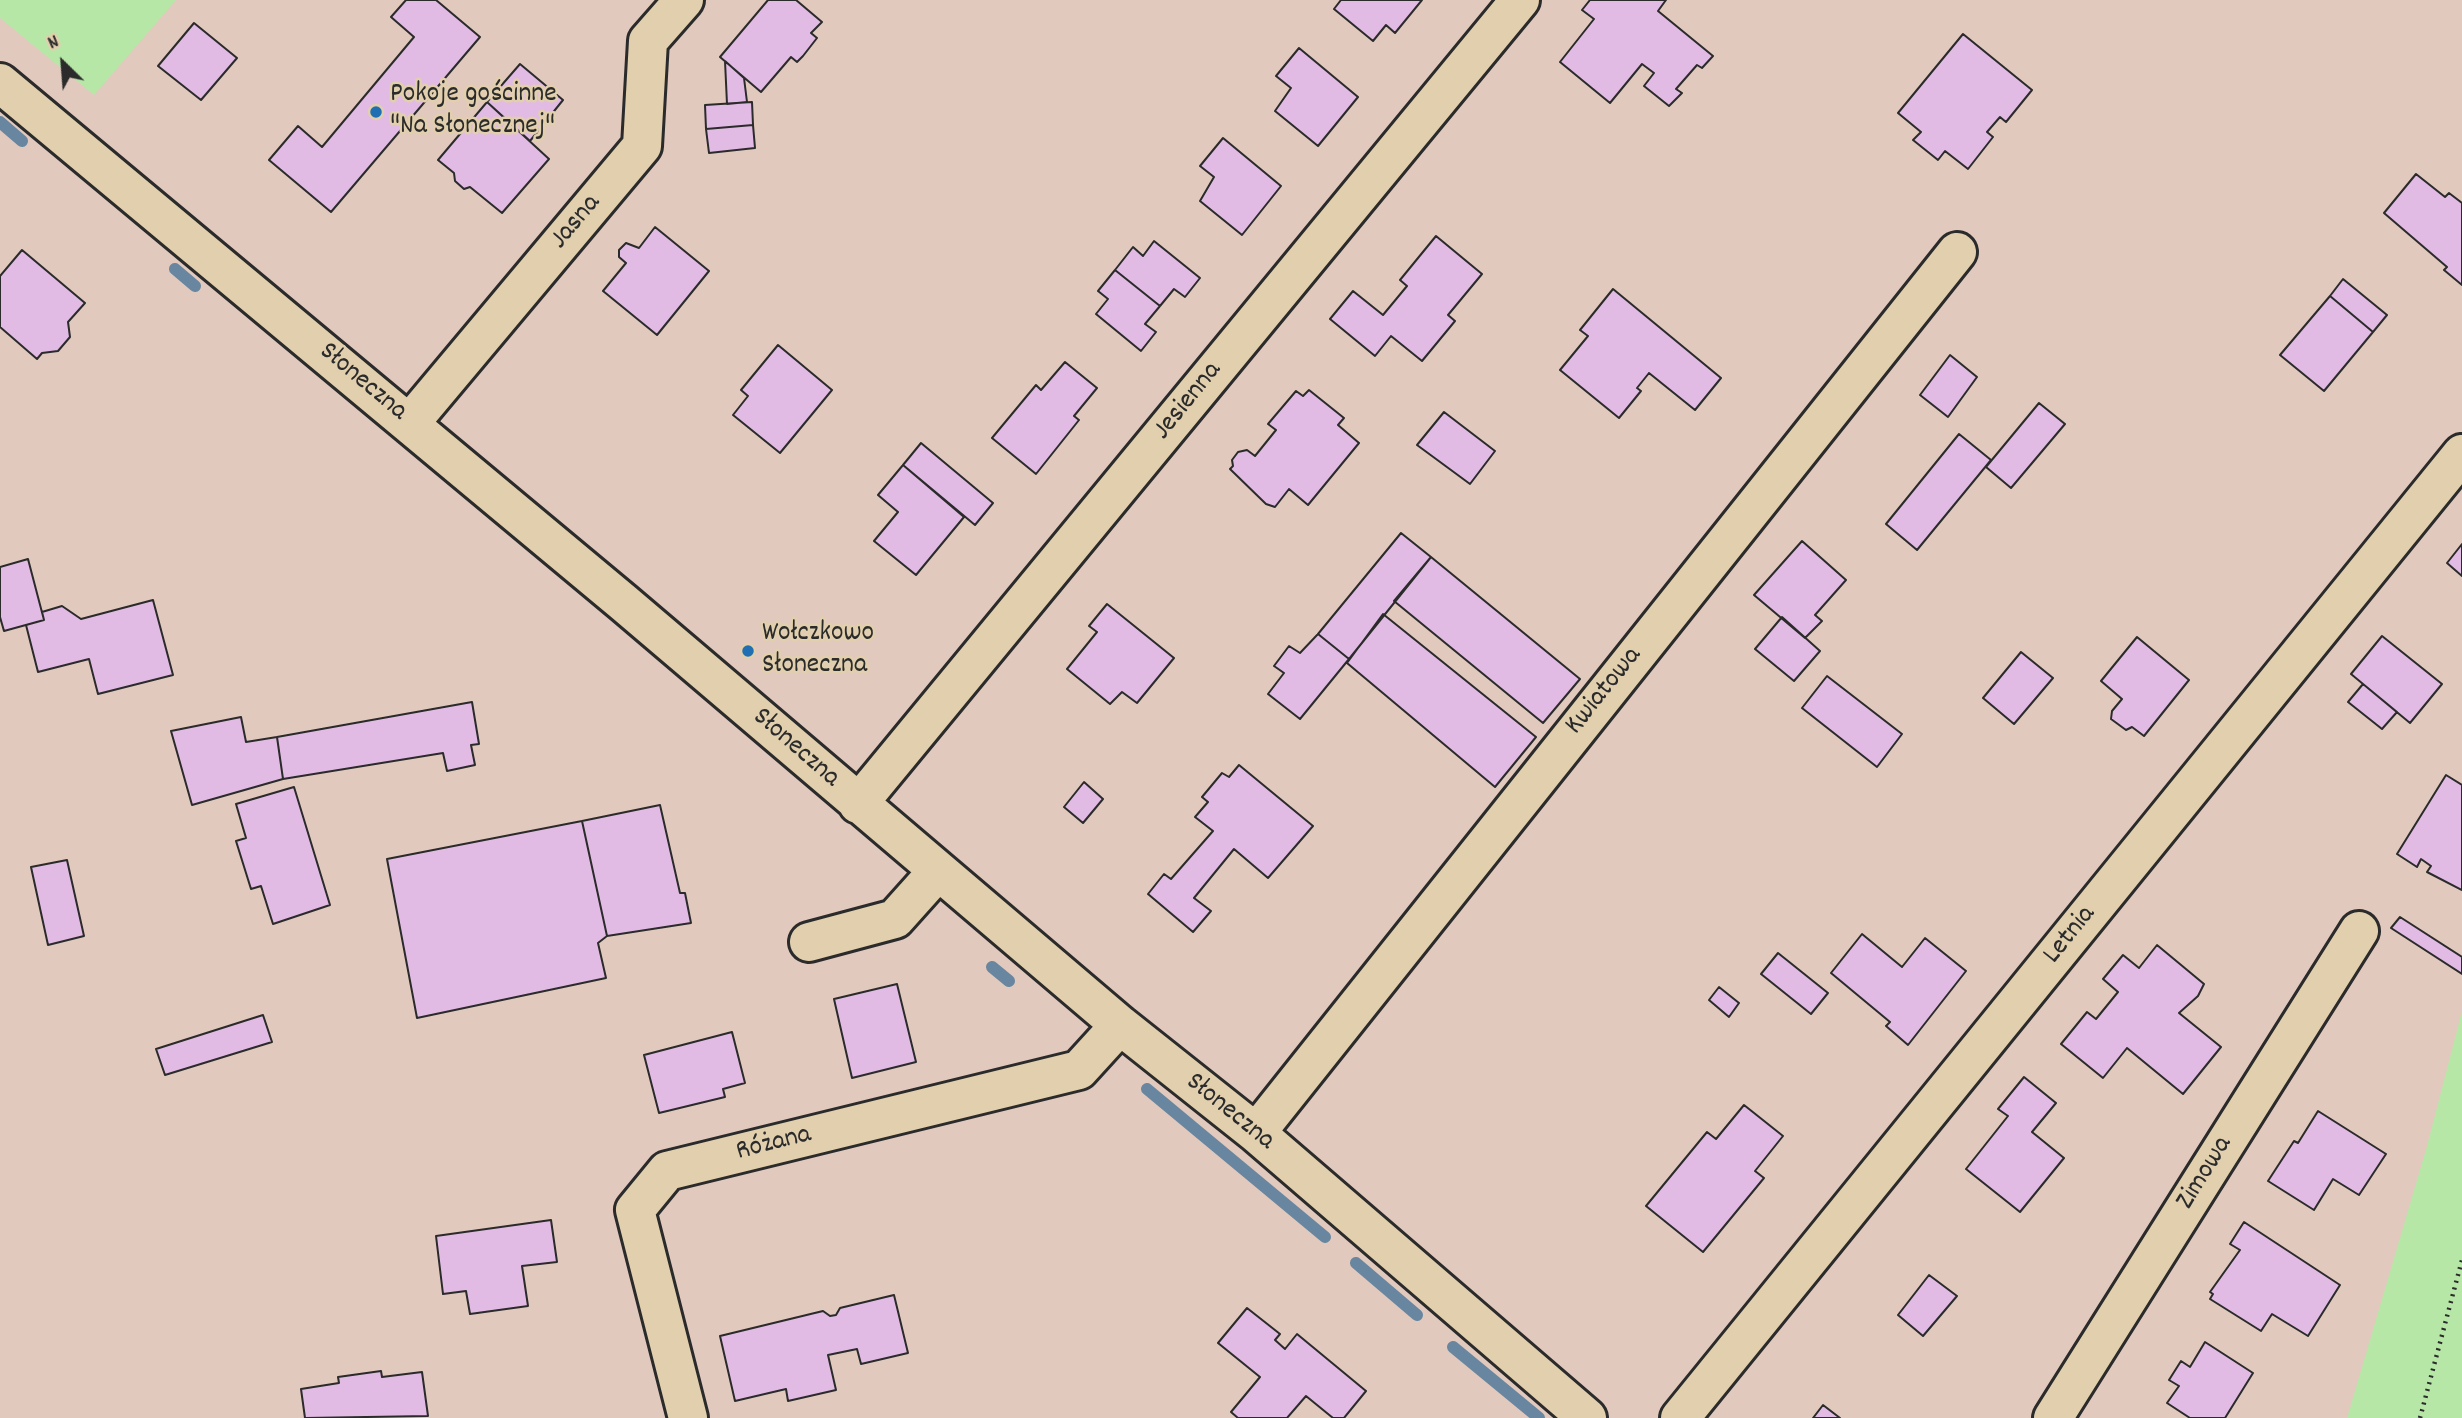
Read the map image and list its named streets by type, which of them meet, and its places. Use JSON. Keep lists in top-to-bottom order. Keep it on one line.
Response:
{"streets":{"street":["Jasna","Słoneczna","Jesienna","Kwiatowa","Letnia","Różana","Zimowa"]},"crossings":[["Jasna","Słoneczna"],["Słoneczna","Jesienna"],["Słoneczna","Kwiatowa"],["Słoneczna","Różana"]],"places":["Pokoje gościnne \"Na Słonecznej\"","Wołczkowo Słoneczna"],"north":"top left"}
